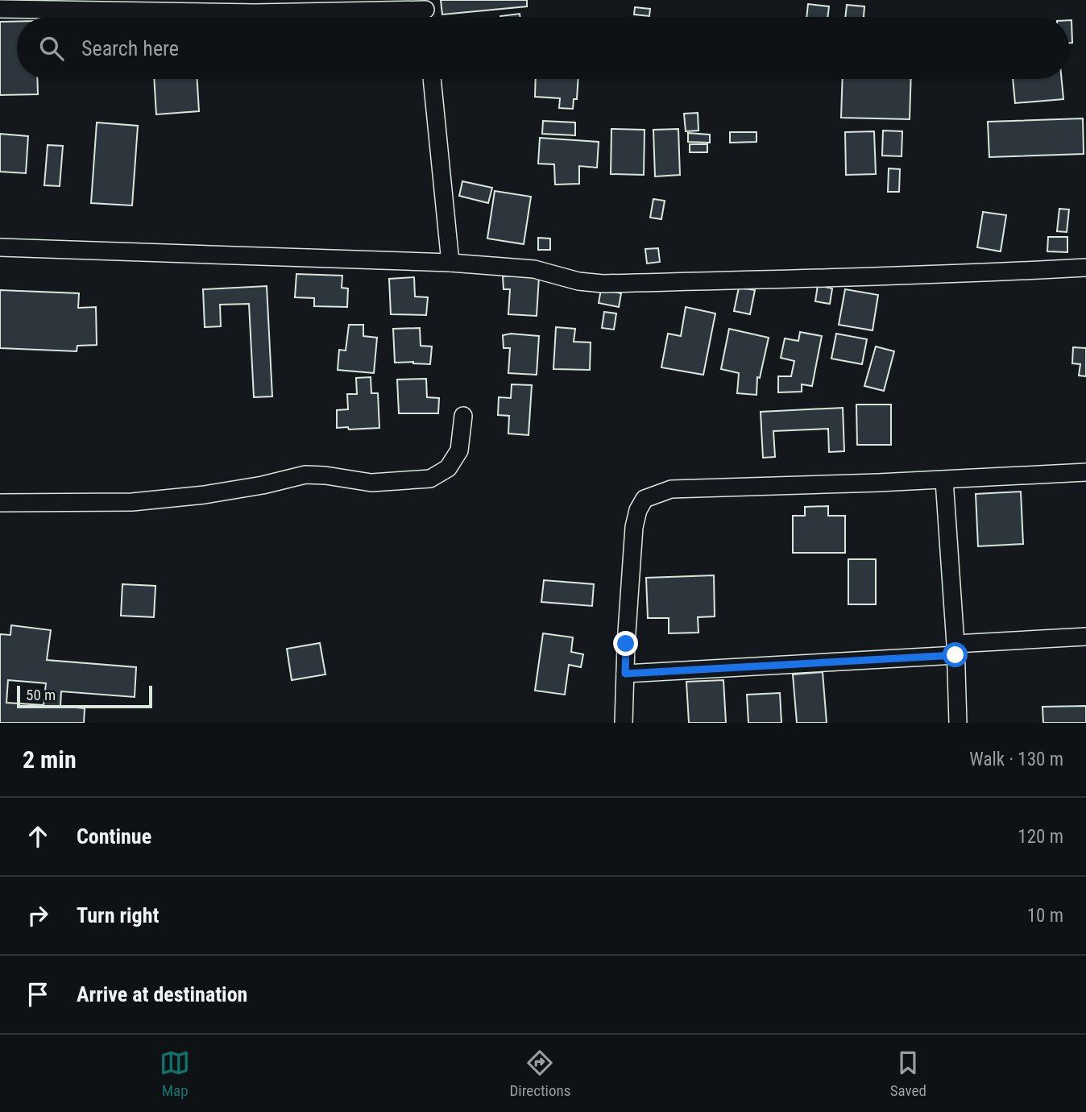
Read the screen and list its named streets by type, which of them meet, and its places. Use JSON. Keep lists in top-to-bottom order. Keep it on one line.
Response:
{"scale_bar":"50 m","page":{"search":"Search here","scale":"50 m","heading":["2 min","Walk · 130 m"],"list":[["Continue","120 m"],["Turn right","10 m"],"Arrive at destination"],"nav":["Map","Directions","Saved"]}}
